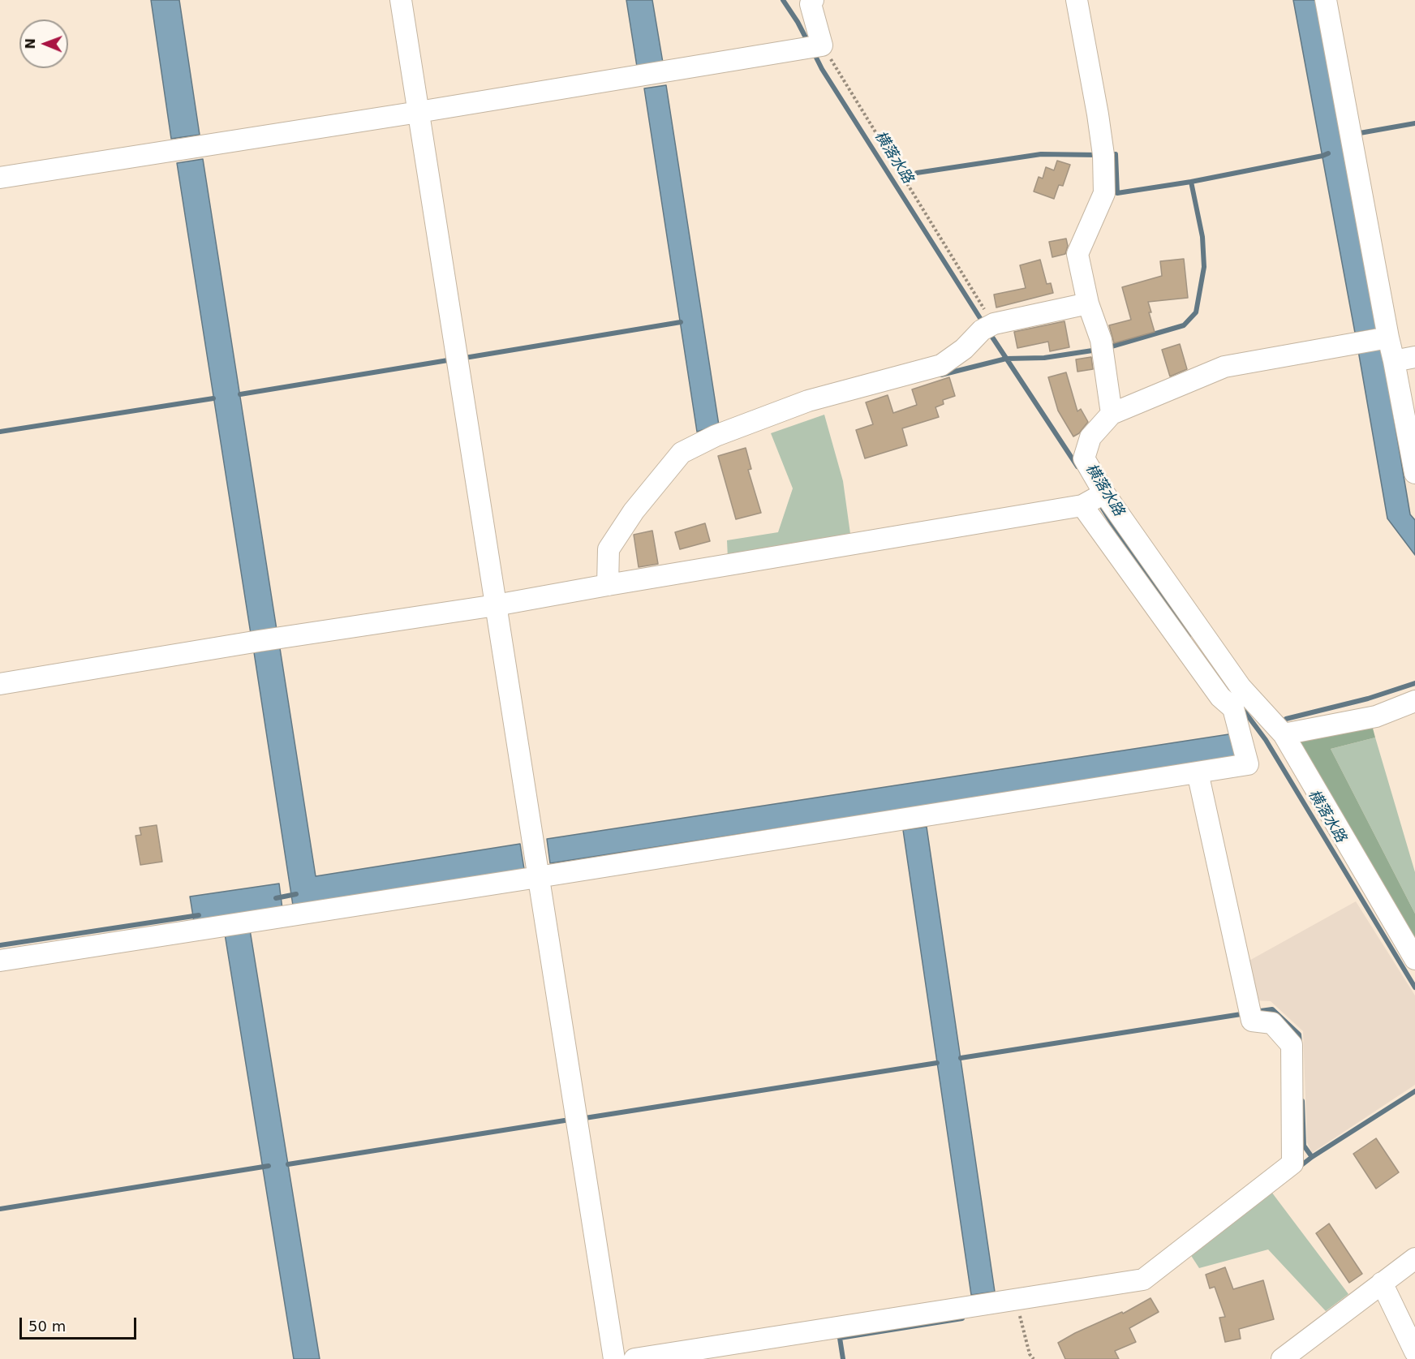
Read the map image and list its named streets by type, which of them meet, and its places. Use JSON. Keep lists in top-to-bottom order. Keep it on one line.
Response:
{"water":["横落水路"],"scale_bar":"50 m","north":"left"}
